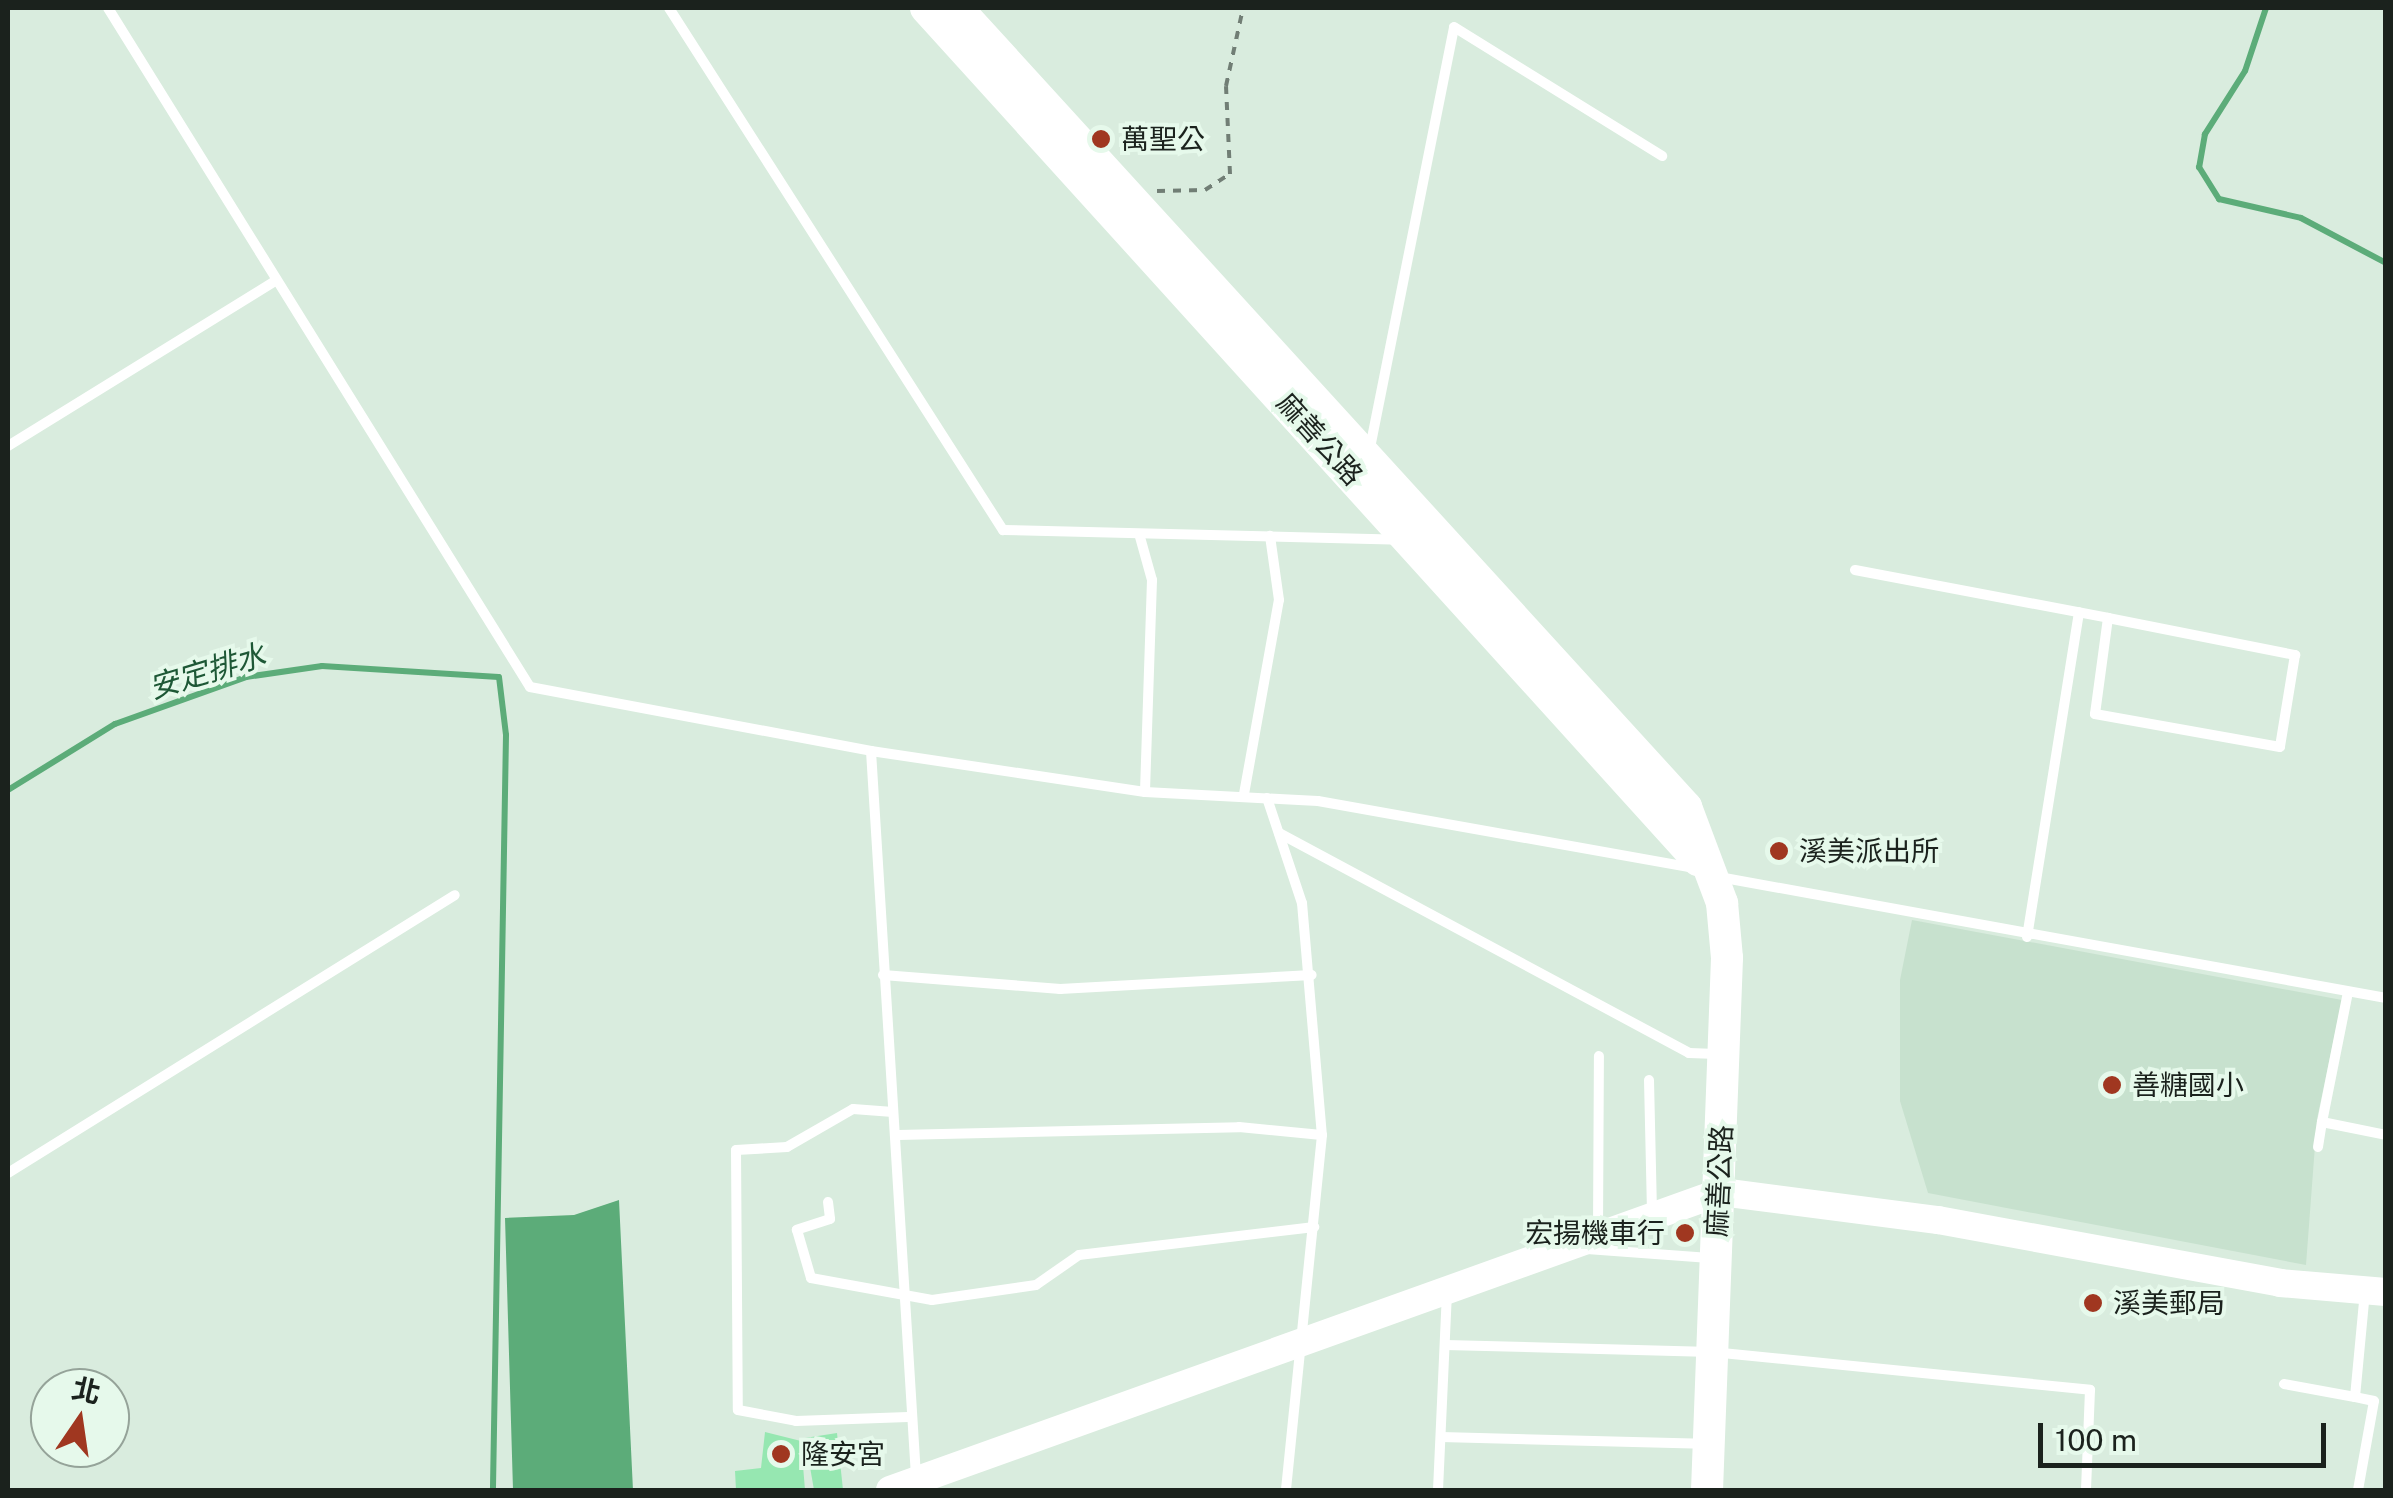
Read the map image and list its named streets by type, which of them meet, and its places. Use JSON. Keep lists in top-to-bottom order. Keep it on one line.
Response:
{"streets":{"main road":["麻善公路"]},"water":["安定排水"],"places":["萬聖公","溪美派出所","善糖國小","宏揚機車行","溪美郵局","隆安宮"],"scale_bar":"100 m","north":"top"}
